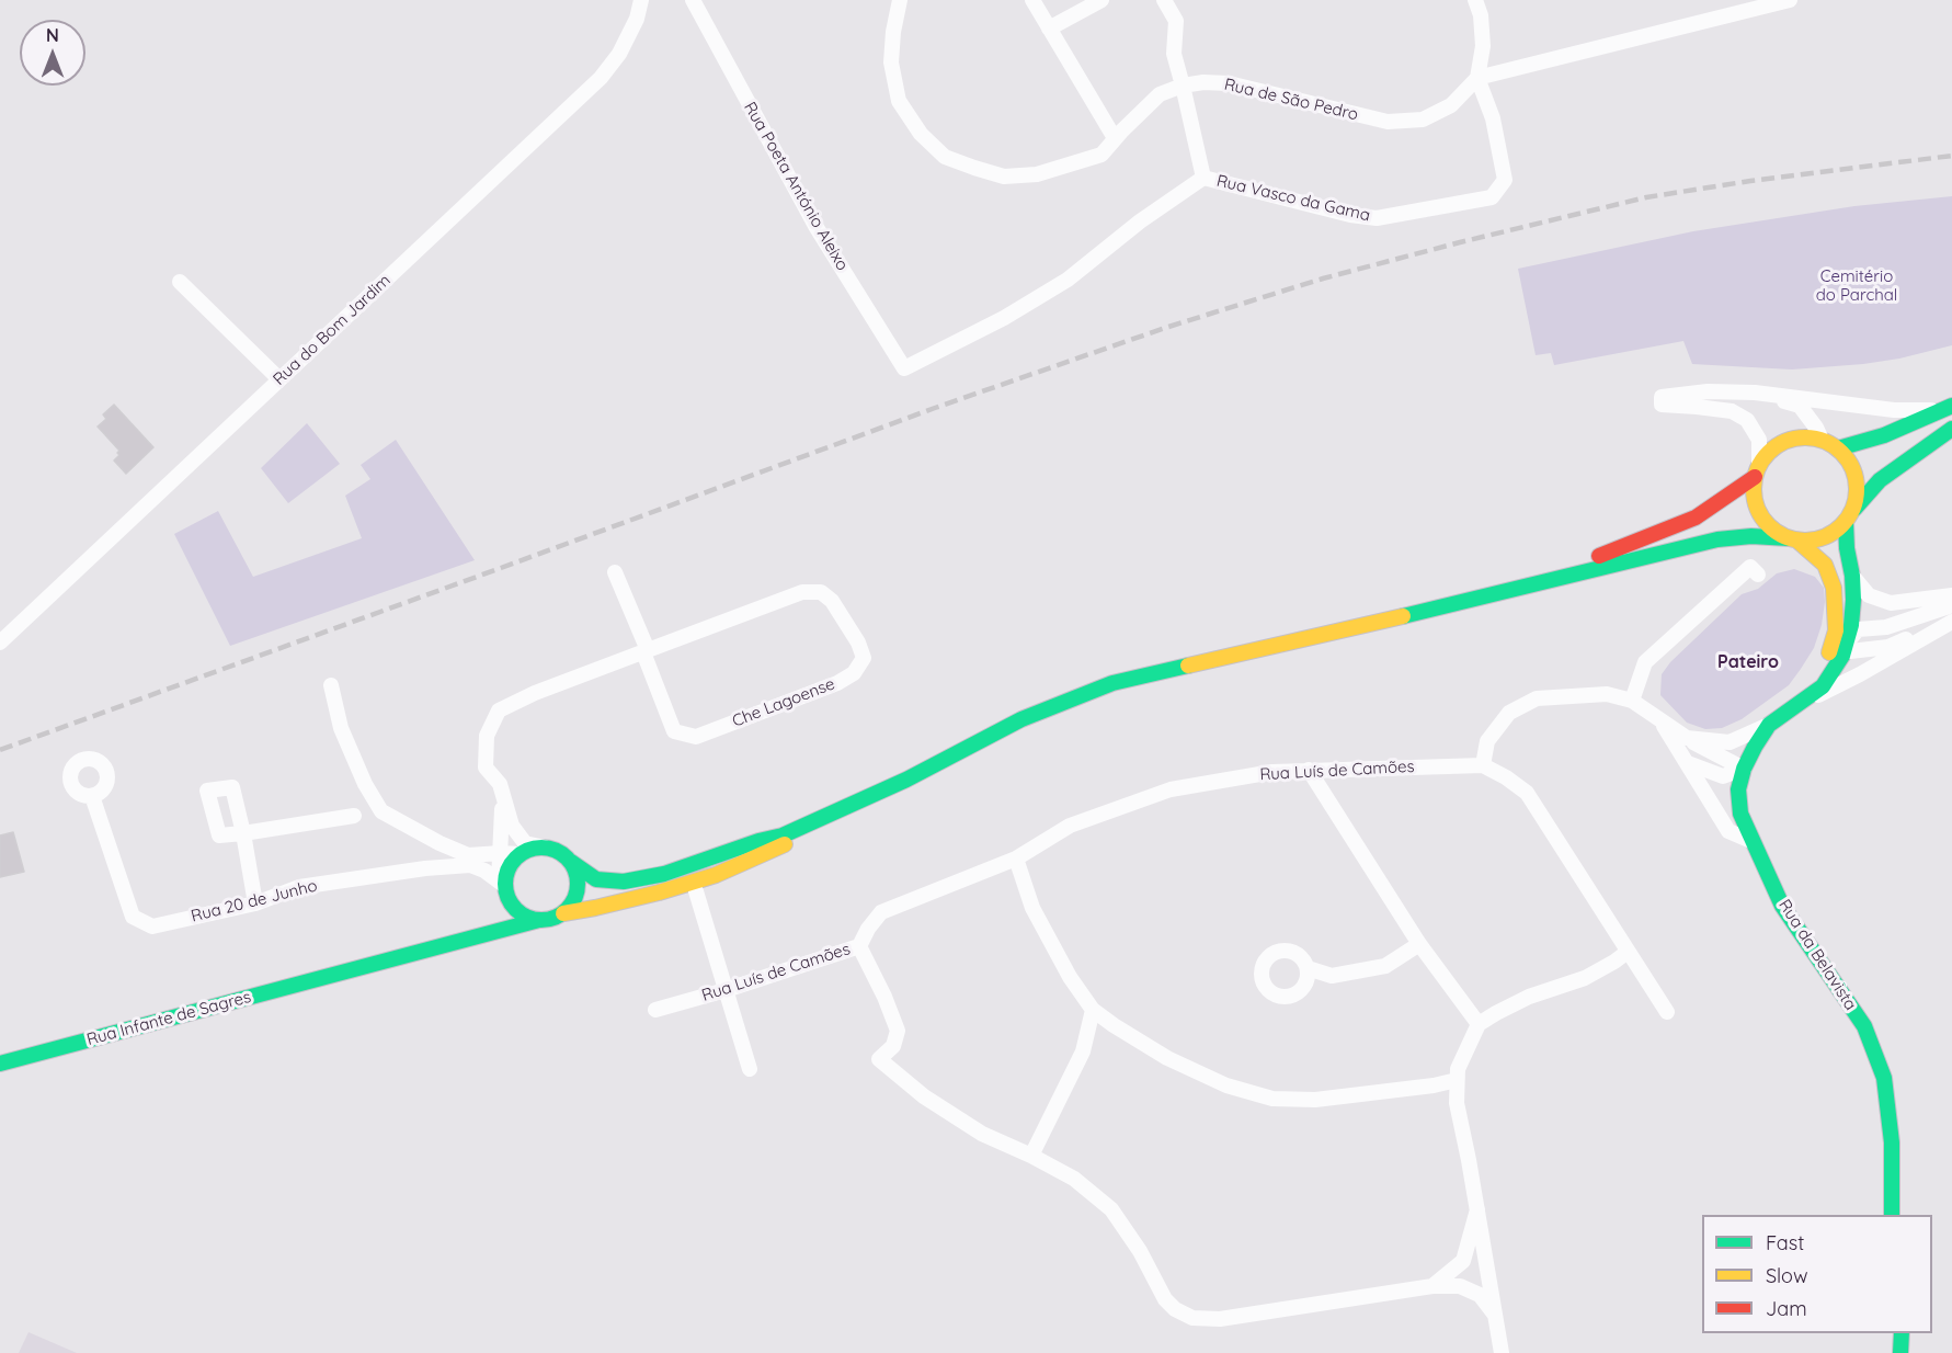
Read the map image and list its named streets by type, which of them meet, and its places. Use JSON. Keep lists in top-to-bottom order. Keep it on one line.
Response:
{"streets":{"main road":["Rua da Belavista","Rua Infante de Sagres"],"street":["Rua de São Pedro","Rua Poeta António Aleixo","Rua Vasco da Gama","Rua do Bom Jardim","Che Lagoense","Rua Luís de Camões","Rua 20 de Junho"]},"crossings":[["Rua de São Pedro","Rua Vasco da Gama"],["Rua Poeta António Aleixo","Rua Vasco da Gama"]],"districts":["Pateiro"],"parks":["Cemitério do Parchal"],"legend":["Fast","Slow","Jam"],"north":"top"}
